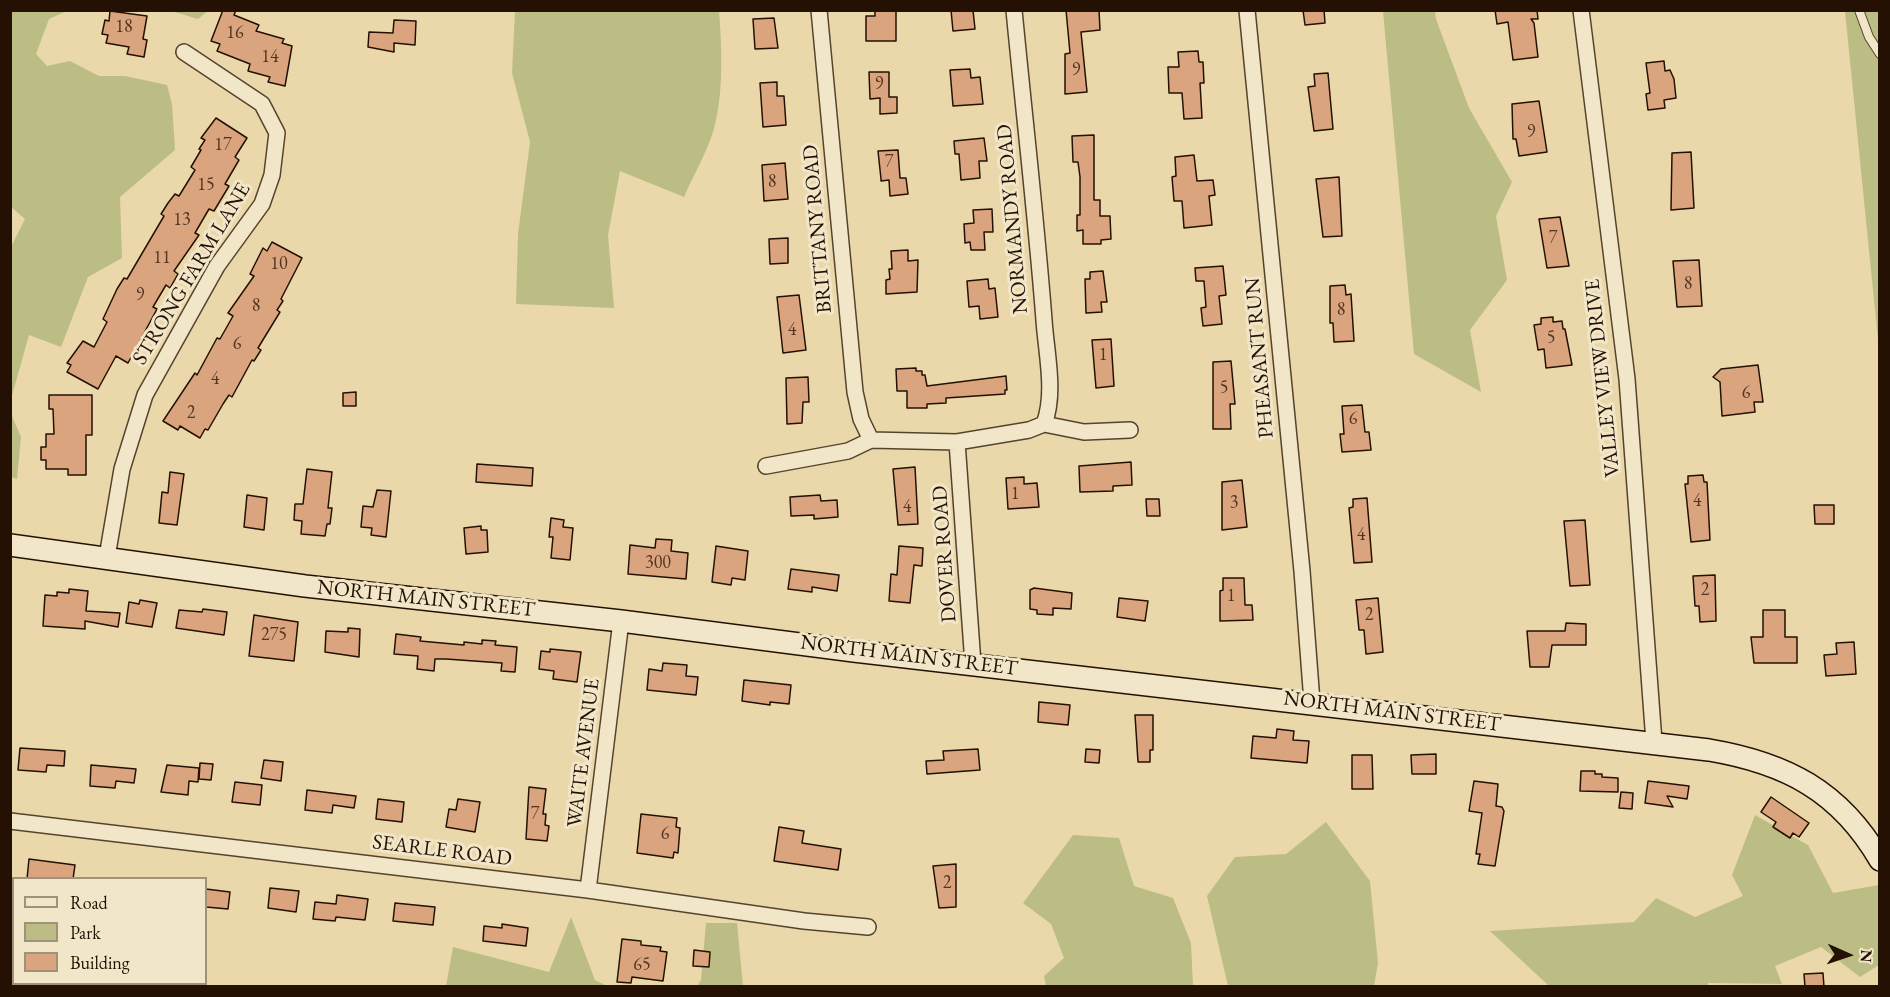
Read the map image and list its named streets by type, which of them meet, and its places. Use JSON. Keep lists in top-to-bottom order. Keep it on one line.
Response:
{"streets":{"street":["NORMANDY ROAD","BRITTANY ROAD","STRONG FARM LANE","PHEASANT RUN","VALLEY VIEW DRIVE","DOVER ROAD","NORTH MAIN STREET","WAITE AVENUE","SEARLE ROAD"]},"crossings":[["STRONG FARM LANE","NORTH MAIN STREET"],["PHEASANT RUN","NORTH MAIN STREET"],["VALLEY VIEW DRIVE","NORTH MAIN STREET"],["DOVER ROAD","NORTH MAIN STREET"],["NORTH MAIN STREET","WAITE AVENUE"],["WAITE AVENUE","SEARLE ROAD"]],"house_numbers":["18","16","14","9","9","9","17","7","8","15","13","7","11","10","8","9","8","8","4","5","6","1","4","5","6","2","6","1","4","3","4","4","300","2","1","2","275","7","6","2","65"],"legend":["Road","Park","Building"],"north":"right"}
